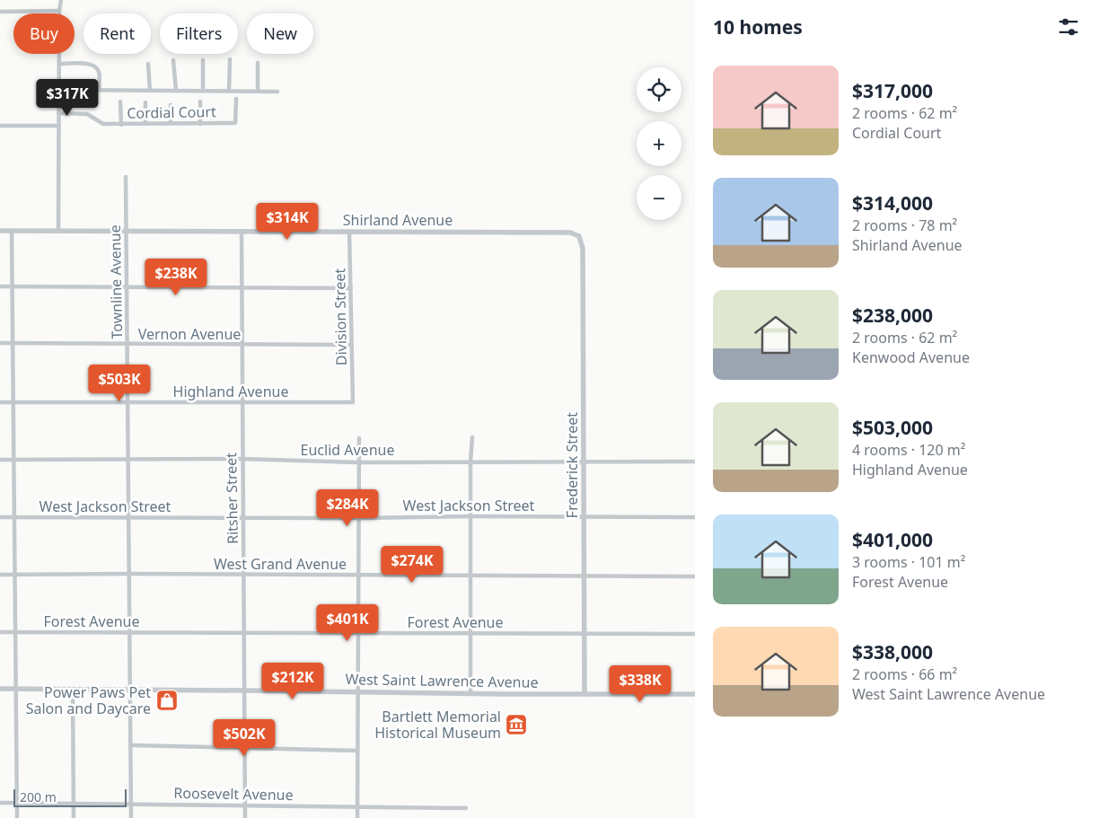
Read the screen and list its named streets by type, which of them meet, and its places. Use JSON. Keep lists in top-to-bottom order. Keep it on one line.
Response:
{"streets":{"street":["Cordial Court","Shirland Avenue","Townline Avenue","Division Street","Vernon Avenue","Highland Avenue","Euclid Avenue","Frederick Street","Ritsher Street","West Jackson Street","West Grand Avenue","Forest Avenue","West Saint Lawrence Avenue","Roosevelt Avenue"]},"crossings":[["Shirland Avenue","Townline Avenue"],["Shirland Avenue","Division Street"],["Shirland Avenue","Frederick Street"],["Shirland Avenue","Ritsher Street"],["Townline Avenue","Vernon Avenue"],["Townline Avenue","Highland Avenue"],["Townline Avenue","Euclid Avenue"],["Townline Avenue","West Jackson Street"],["Townline Avenue","West Grand Avenue"],["Townline Avenue","Forest Avenue"],["Townline Avenue","West Saint Lawrence Avenue"],["Townline Avenue","Roosevelt Avenue"],["Division Street","Vernon Avenue"],["Division Street","Highland Avenue"],["Vernon Avenue","Ritsher Street"],["Highland Avenue","Ritsher Street"],["Euclid Avenue","Frederick Street"],["Euclid Avenue","Ritsher Street"],["Frederick Street","West Jackson Street"],["Frederick Street","West Grand Avenue"],["Frederick Street","Forest Avenue"],["Frederick Street","West Saint Lawrence Avenue"],["Ritsher Street","West Jackson Street"],["Ritsher Street","West Grand Avenue"],["Ritsher Street","Forest Avenue"],["Ritsher Street","West Saint Lawrence Avenue"],["Ritsher Street","Roosevelt Avenue"]],"places":{"shop":["Power Paws Pet Salon and Daycare"],"museum":["Bartlett Memorial Historical Museum"]},"scale_bar":"200 m","page":{"heading":"10 homes","chip":["Buy","Rent","Filters","New"],"list":[{"name":"$317,000","note":"2 rooms · 62 m² · Cordial Court"},{"name":"$314,000","note":"2 rooms · 78 m² · Shirland Avenue"},{"name":"$238,000","note":"2 rooms · 62 m² · Kenwood Avenue"},{"name":"$503,000","note":"4 rooms · 120 m² · Highland Avenue"},{"name":"$401,000","note":"3 rooms · 101 m² · Forest Avenue"},{"name":"$338,000","note":"2 rooms · 66 m² · West Saint Lawrence Avenue"}],"map_buttons":["+","−"],"price":["$317K","$314K","$238K","$503K","$284K","$274K","$401K","$212K","$338K","$502K"],"scale":"200 m"}}
